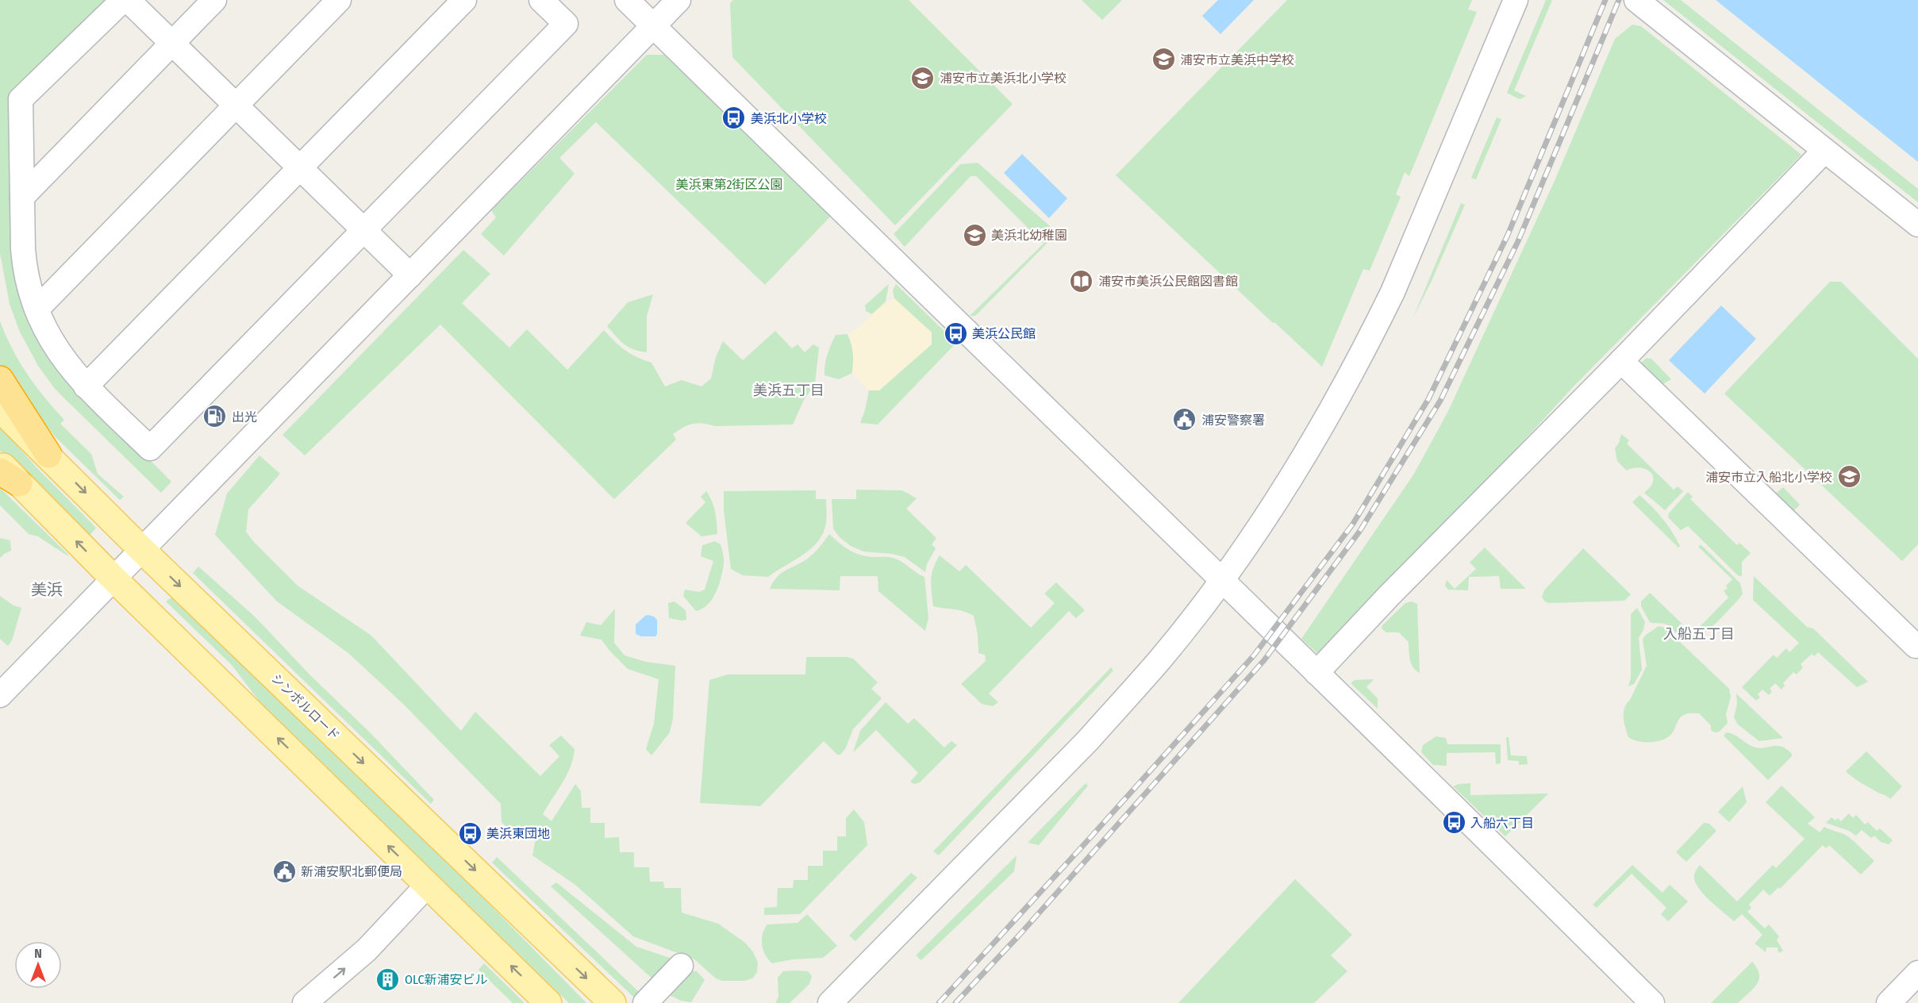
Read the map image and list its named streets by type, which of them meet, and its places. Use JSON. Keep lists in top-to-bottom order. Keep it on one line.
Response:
{"streets":{"main road":["シンボルロード"]},"districts":["美浜五丁目","美浜","入船五丁目"],"parks":["美浜東第2街区公園"],"places":{"school or university":["浦安市立美浜中学校","浦安市立美浜北小学校","美浜北幼稚園","浦安市立入船北小学校"],"bus stop":["美浜北小学校","美浜公民館","入船六丁目","美浜東団地"],"library":["浦安市美浜公民館図書館"],"fuel station":["出光"],"public building":["浦安警察署","新浦安駅北郵便局"],"building":["OLC新浦安ビル"]},"north":"top"}
